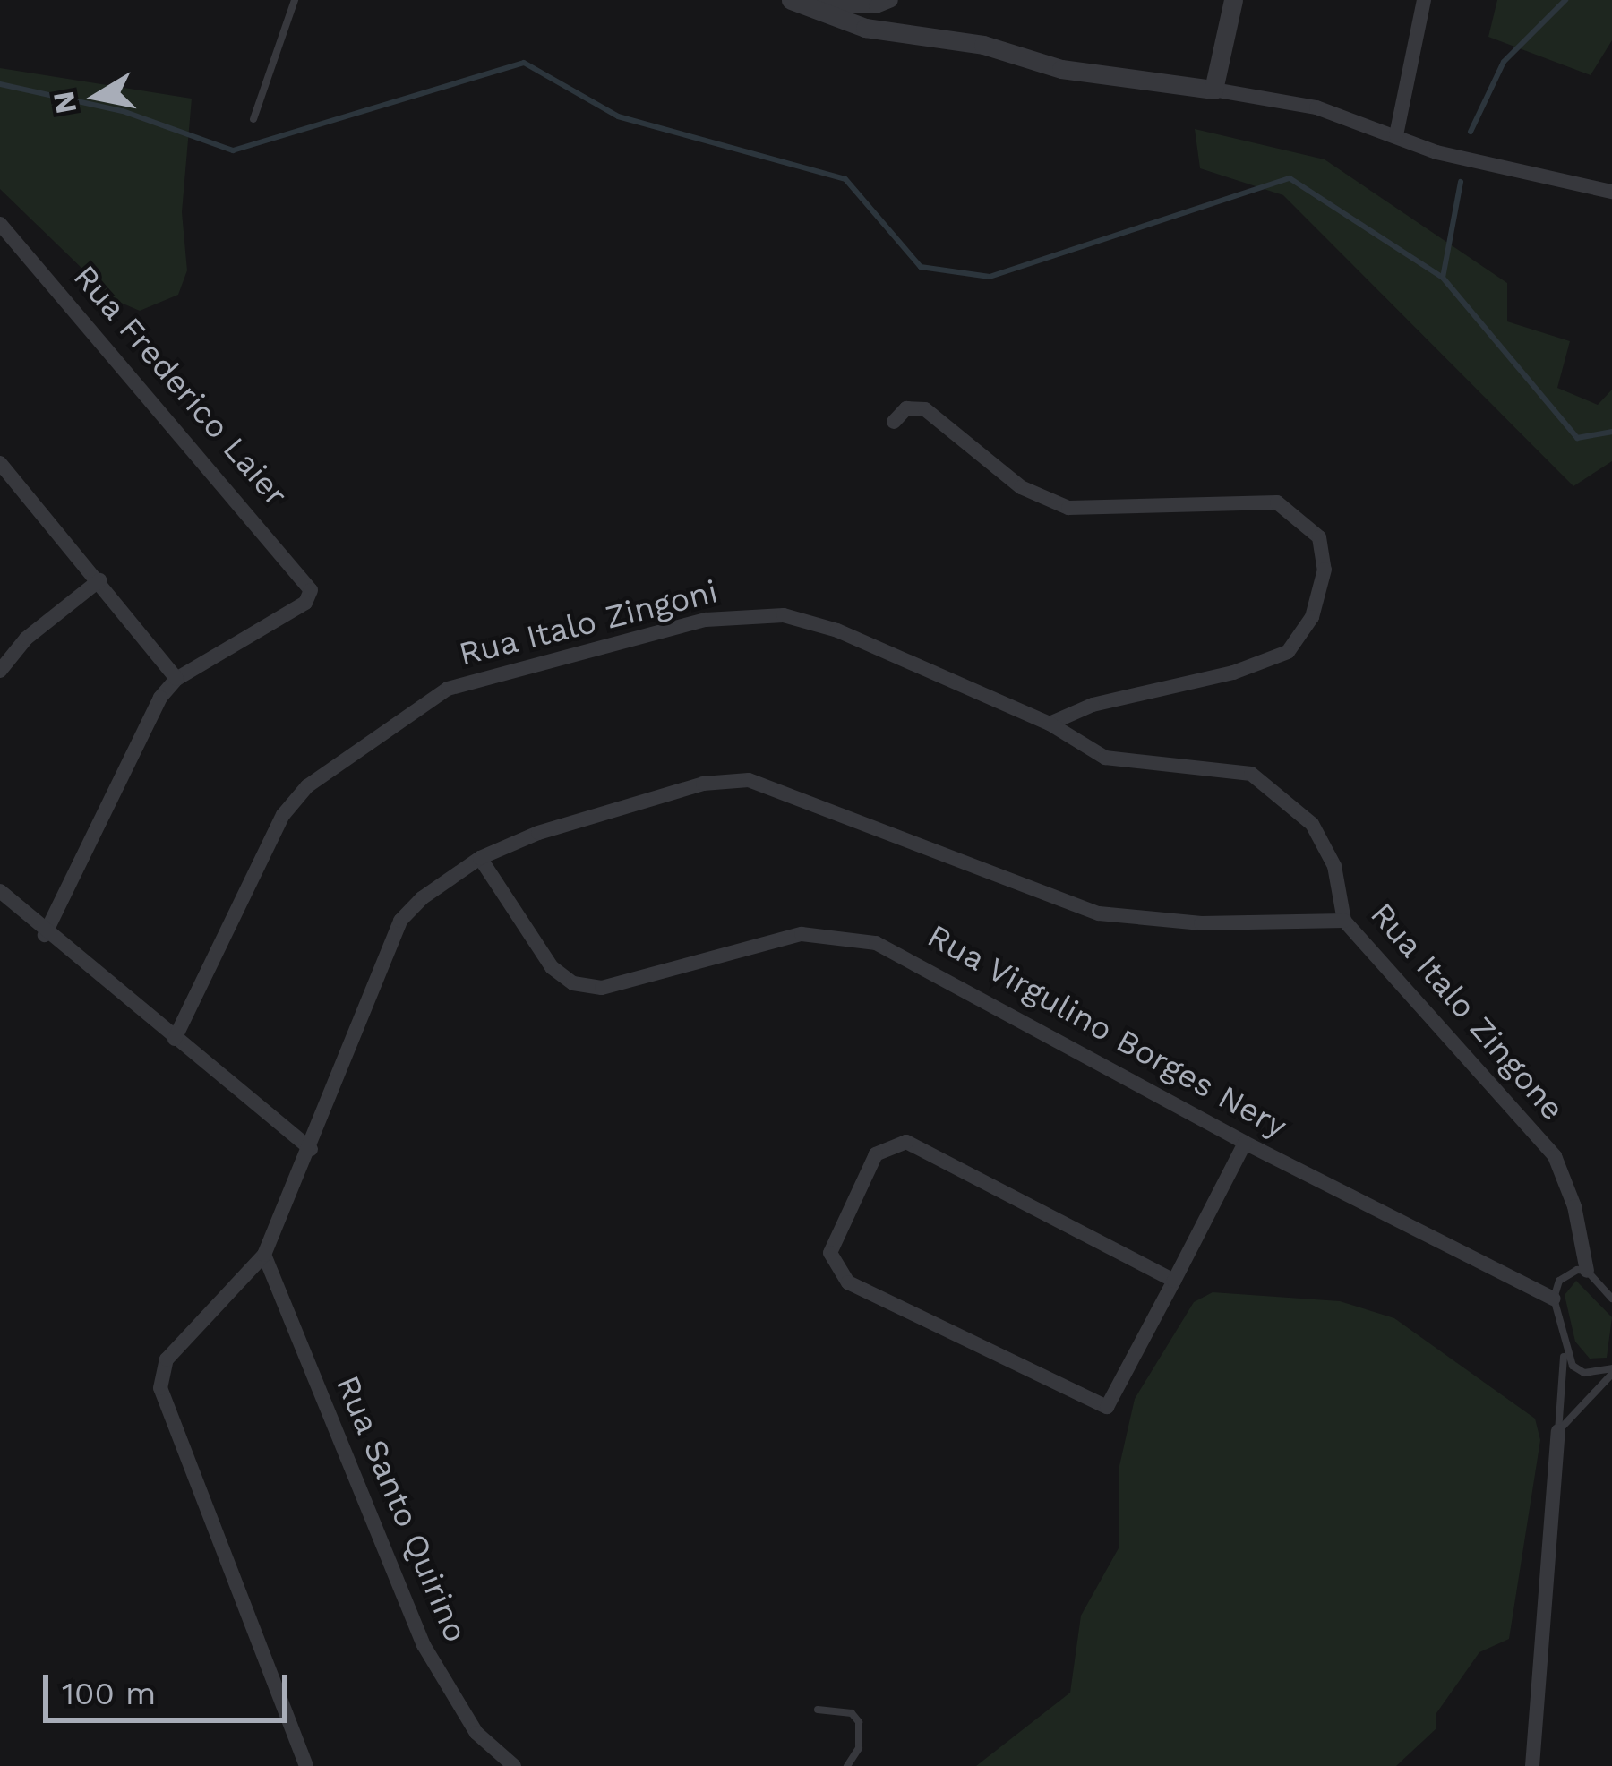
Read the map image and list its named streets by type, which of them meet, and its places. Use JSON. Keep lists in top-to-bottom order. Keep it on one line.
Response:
{"streets":{"street":["Rua Frederico Laier","Rua Italo Zingoni","Rua Italo Zingone","Rua Virgulino Borges Nery","Rua Santo Quirino"]},"crossings":[["Rua Italo Zingoni","Rua Italo Zingone"]],"scale_bar":"100 m","north":"left"}
